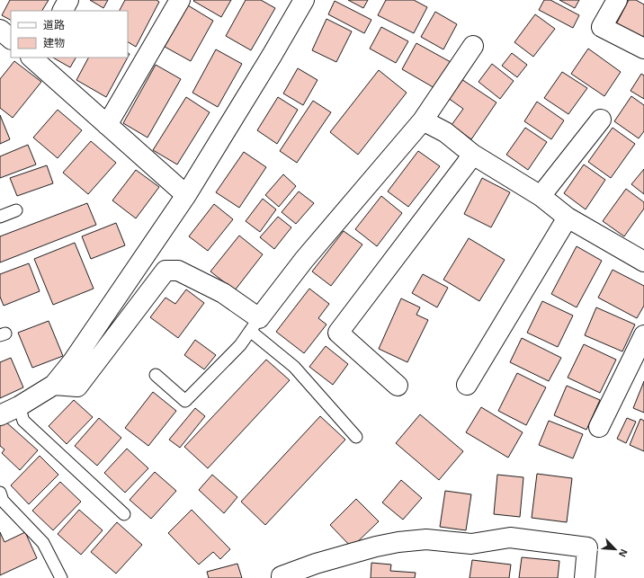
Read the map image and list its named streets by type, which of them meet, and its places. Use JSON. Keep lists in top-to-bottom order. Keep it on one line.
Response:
{"legend":["道路","建物"],"north":"bottom right"}
